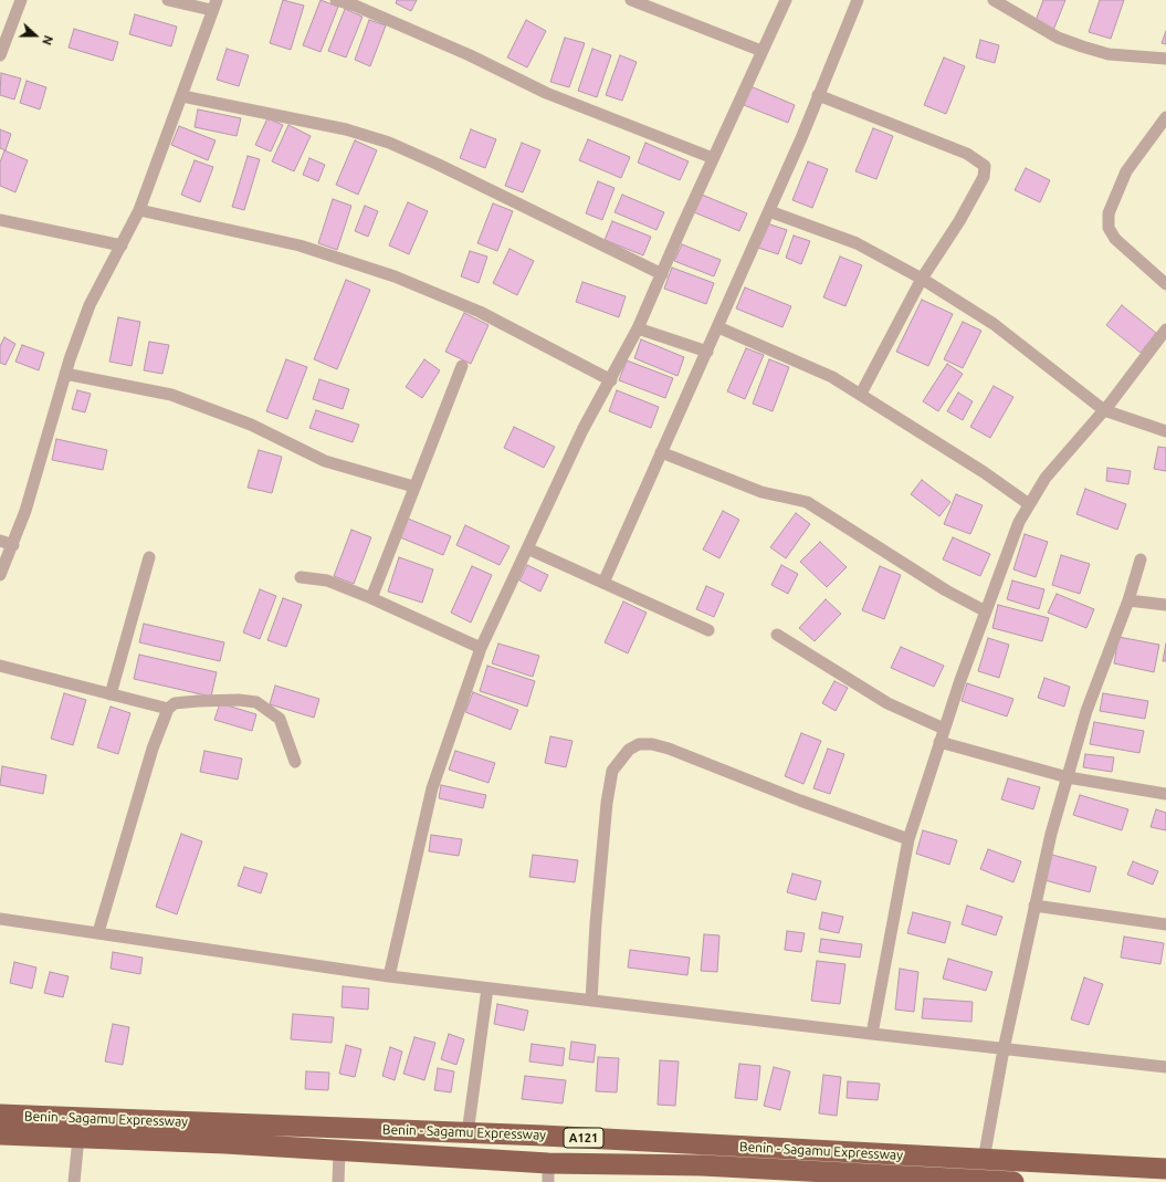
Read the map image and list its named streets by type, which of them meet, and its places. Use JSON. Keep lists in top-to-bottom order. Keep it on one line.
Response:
{"streets":{"highway":["Benin - Sagamu Expressway","A121"]},"north":"right"}
